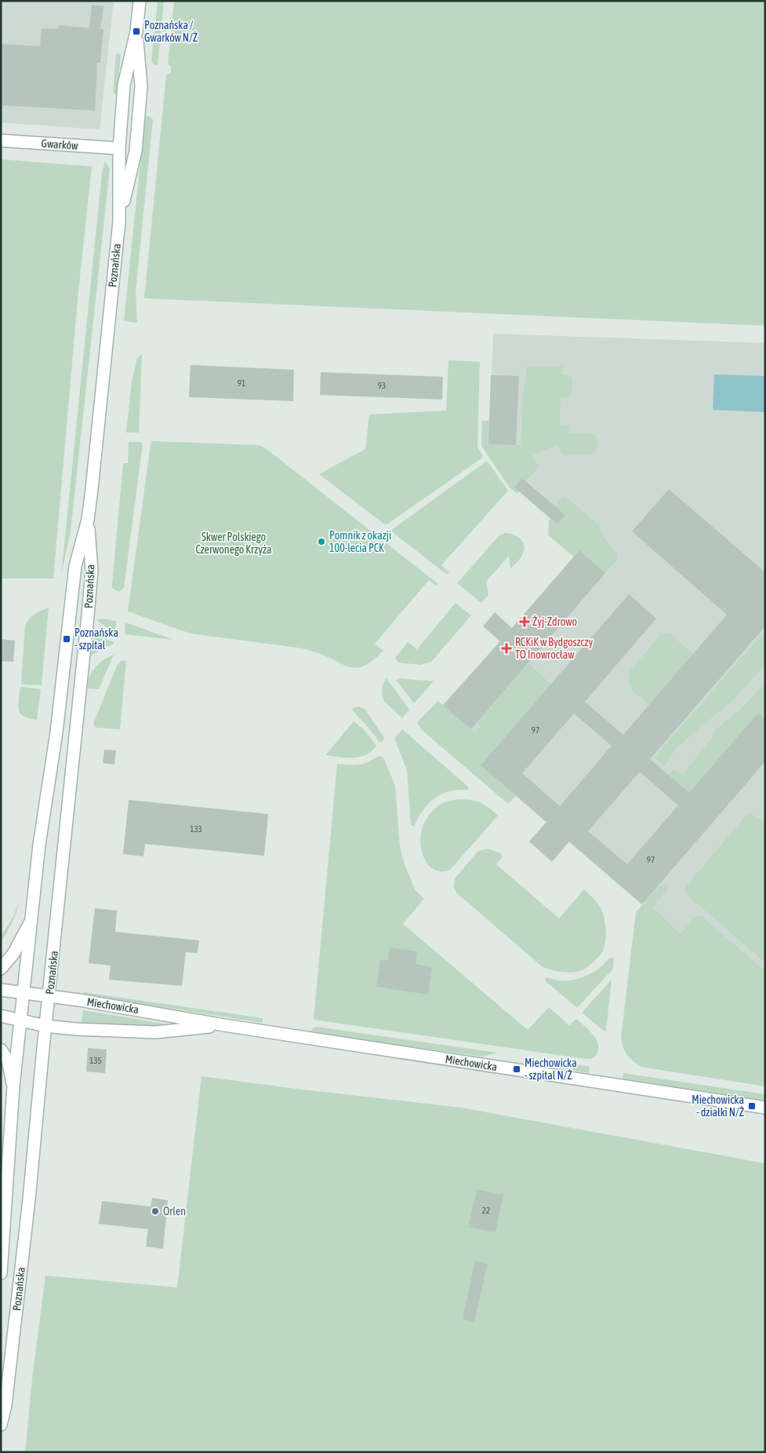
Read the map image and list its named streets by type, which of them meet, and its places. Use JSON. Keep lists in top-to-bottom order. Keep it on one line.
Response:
{"streets":{"main road":["Gwarków","Poznańska","Miechowicka"]},"crossings":[["Gwarków","Poznańska"],["Poznańska","Miechowicka"]],"parks":["Skwer Polskiego Czerwonego Krzyża"],"places":{"transit":["Poznańska / Gwarków N/Ż","Poznańska - szpital","Miechowicka - szpital N/Ż","Miechowicka - działki N/Ż"],"other":["Pomnik z okazji 100-lecia PCK","Orlen"],"health":["Żyj-Zdrowo","RCKiK w Bydgoszczy TO Inowrocław"]},"house_numbers":["91","93","97","133","97","135","22"]}
